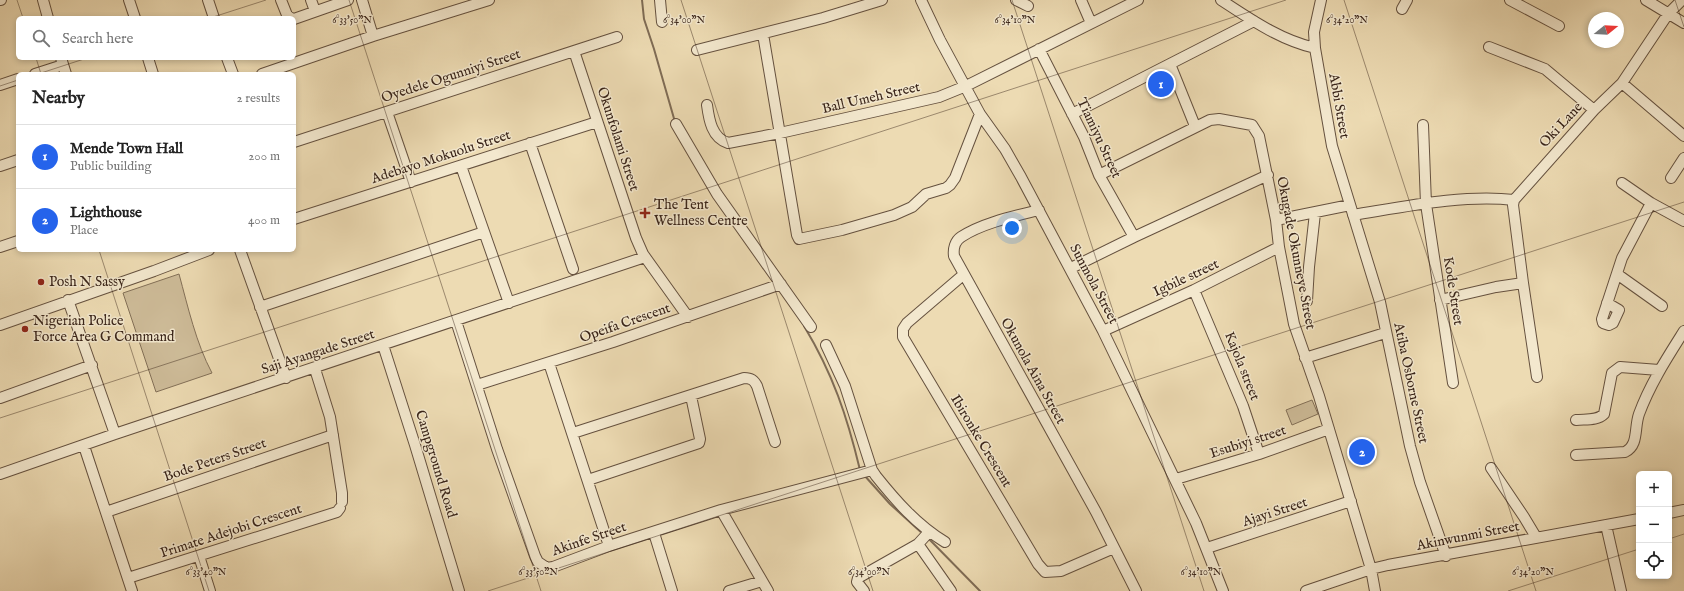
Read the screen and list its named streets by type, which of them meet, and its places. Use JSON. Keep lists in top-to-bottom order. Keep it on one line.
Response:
{"streets":{"street":["Oyedele Ogunniyi Street","Ball Umeh Street","Abbi Street","Oki Lane","Tiamiyu Street","Okunfolami Street","Adebayo Mokuolu Street","Okugade Okunneye Street","Igbile street","Sunmola Street","Kode Street","Opeifa Crescent","Saji Ayangade Street","Kajola street","Okunola Aina Street","Atiba Osborne Street","Ibironke Crescent","Esubiyi street","Bode Peters Street","Campground Road","Ajayi Street","Primate Adejobi Crescent","Akinwunmi Street","Akinfe Street"]},"crossings":[["Oyedele Ogunniyi Street","Okunfolami Street"],["Ball Umeh Street","Tiamiyu Street"],["Ball Umeh Street","Sunmola Street"],["Abbi Street","Atiba Osborne Street"],["Tiamiyu Street","Okugade Okunneye Street"],["Okunfolami Street","Adebayo Mokuolu Street"],["Okunfolami Street","Opeifa Crescent"],["Okunfolami Street","Saji Ayangade Street"],["Okugade Okunneye Street","Igbile street"],["Okugade Okunneye Street","Esubiyi street"],["Okugade Okunneye Street","Ajayi Street"],["Okugade Okunneye Street","Akinwunmi Street"],["Igbile street","Sunmola Street"],["Igbile street","Kajola street"],["Sunmola Street","Okunola Aina Street"],["Sunmola Street","Esubiyi street"],["Sunmola Street","Ajayi Street"],["Opeifa Crescent","Akinfe Street"],["Saji Ayangade Street","Campground Road"],["Saji Ayangade Street","Akinfe Street"],["Kajola street","Esubiyi street"],["Okunola Aina Street","Ibironke Crescent"],["Atiba Osborne Street","Akinwunmi Street"],["Bode Peters Street","Primate Adejobi Crescent"]],"places":{"health":["The Tent Wellness Centre"],"other":["Posh N Sassy","Nigerian Police Force Area G Command"]},"north":"right","page":{"search":"Search here","pins":["1","2"],"heading":["Nearby","2 results"],"list":[{"mark":"1","name":"Mende Town Hall","note":"Public building","value":"200 m"},{"mark":"2","name":"Lighthouse","note":"Place","value":"400 m"}],"map_buttons":["+","−"]},"coordinates":["6°33'50\"N","6°34'00\"N","6°34'10\"N","6°34'20\"N","6°33'40\"N"]}
